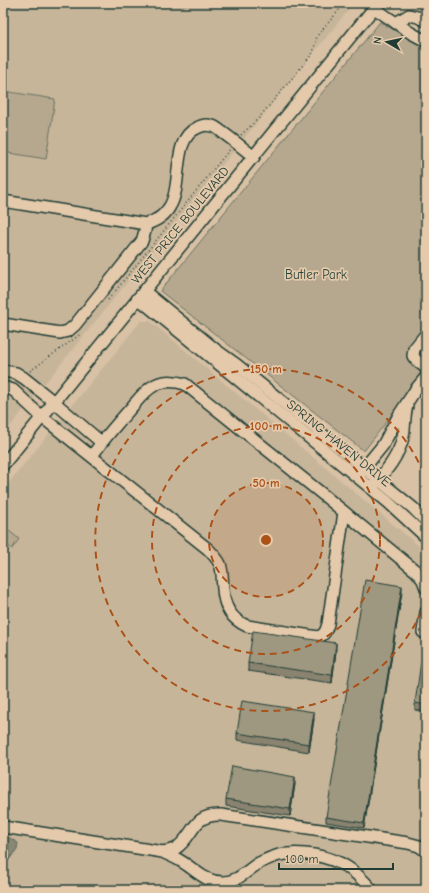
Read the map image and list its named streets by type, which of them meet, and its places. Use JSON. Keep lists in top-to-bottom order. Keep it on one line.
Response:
{"streets":{"street":["WEST PRICE BOULEVARD","SPRING HAVEN DRIVE"]},"crossings":[["WEST PRICE BOULEVARD","SPRING HAVEN DRIVE"]],"parks":["Butler Park"],"scale_bar":"100 m","north":"left","rings":["150 m","100 m","50 m"]}
